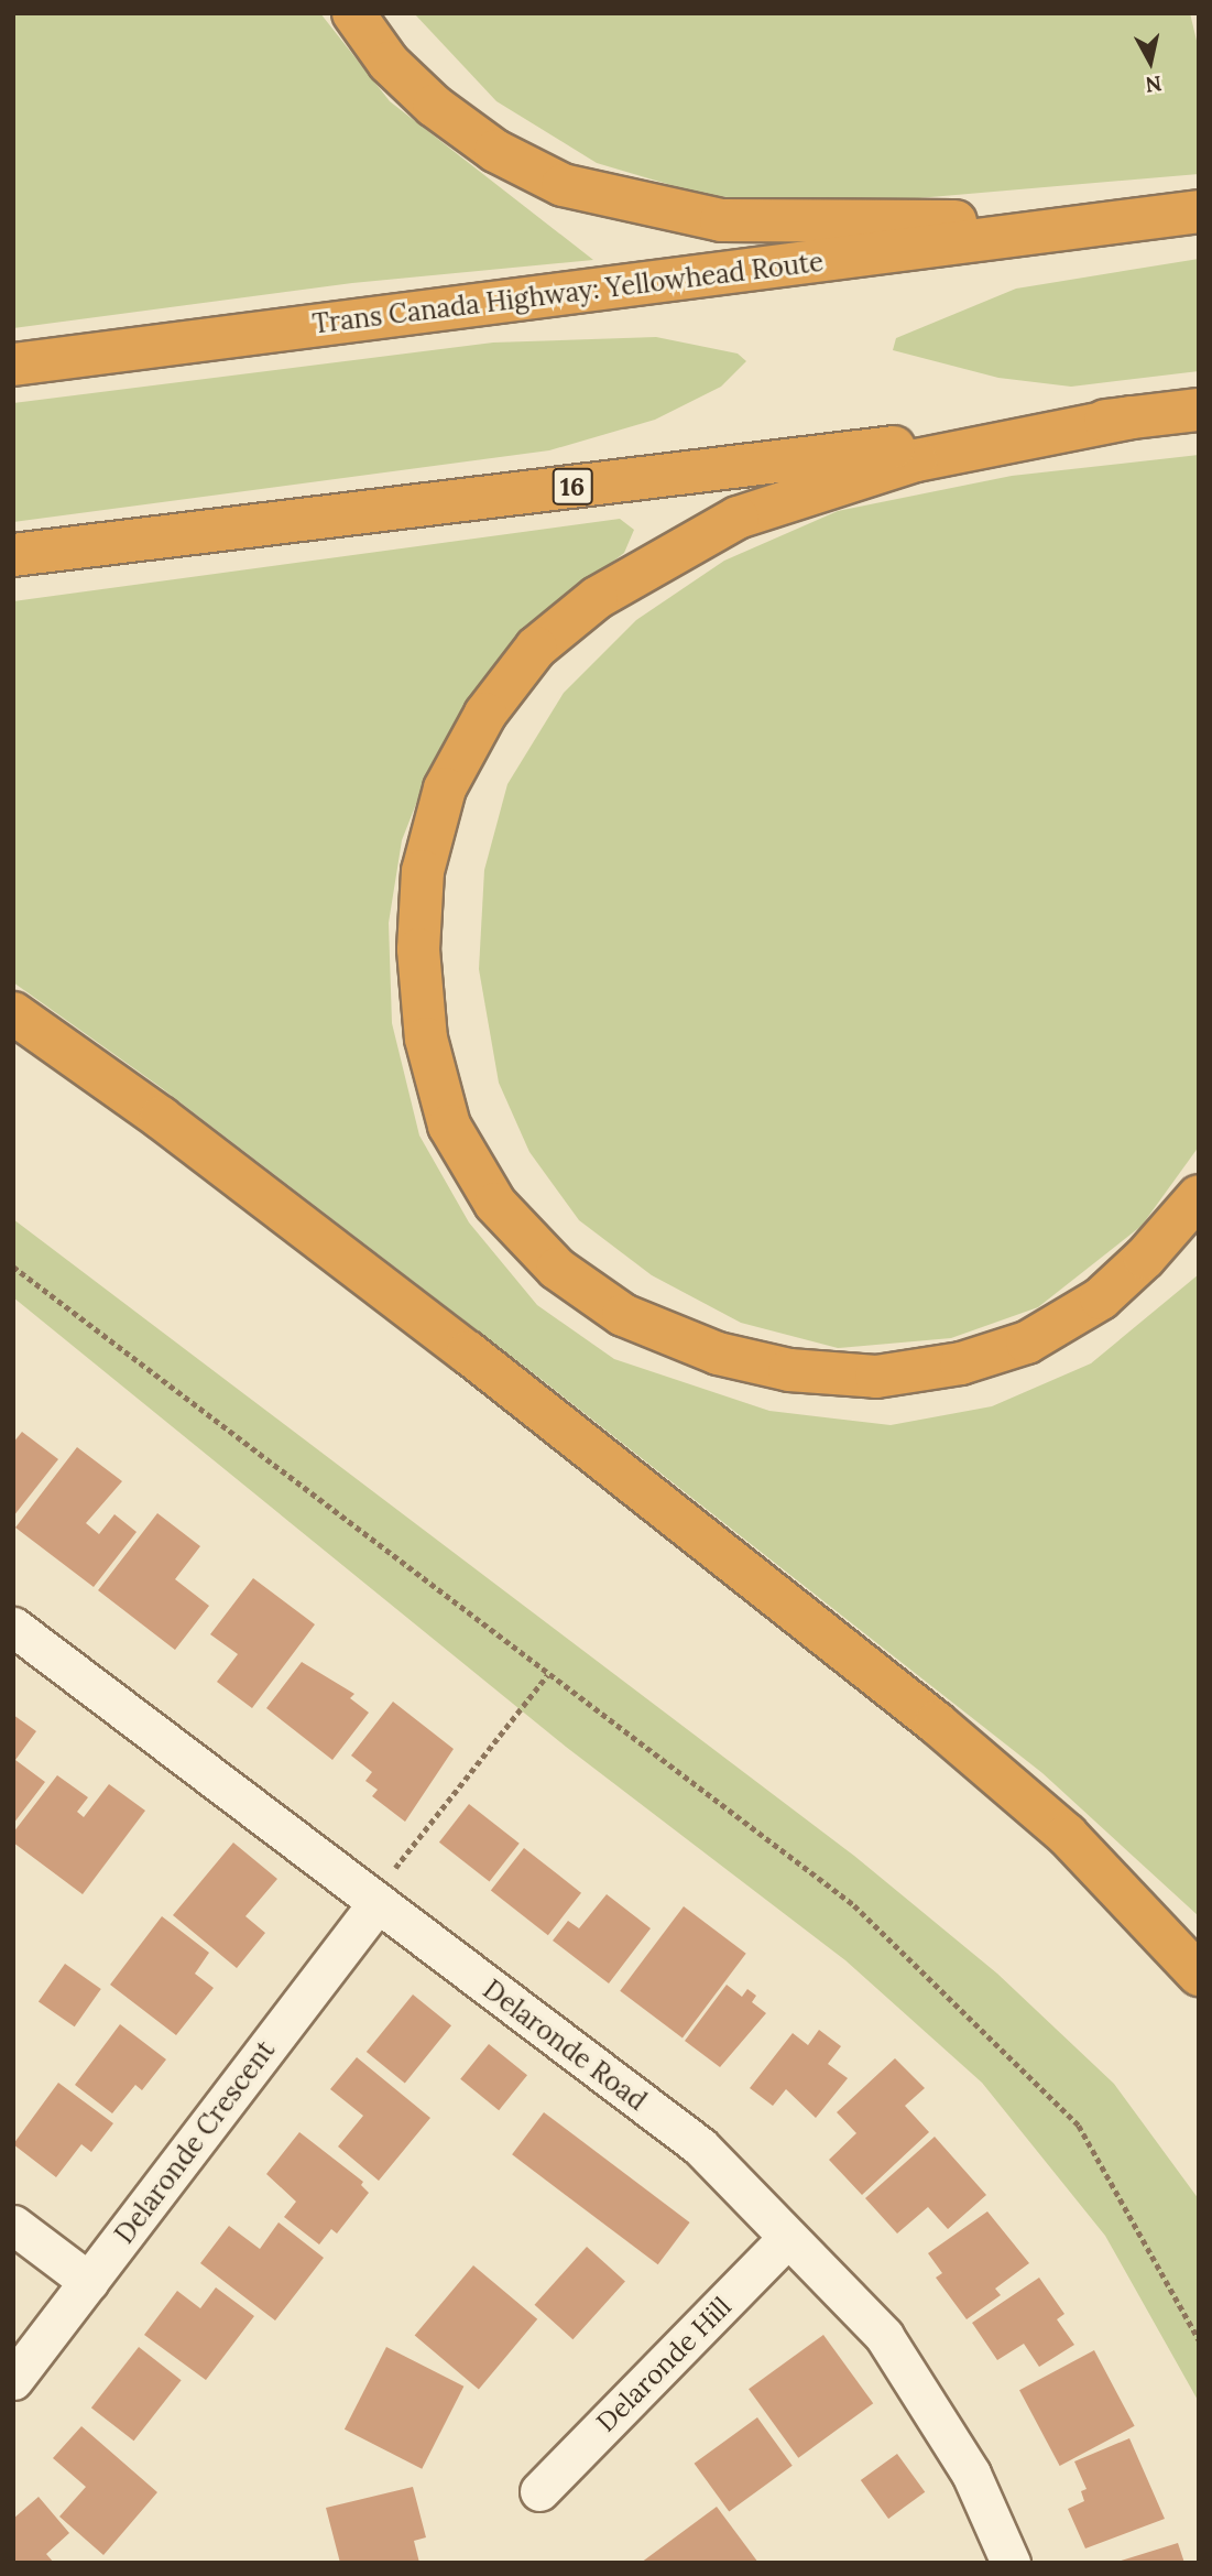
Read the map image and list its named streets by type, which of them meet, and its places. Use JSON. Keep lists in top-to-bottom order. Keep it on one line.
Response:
{"streets":{"highway":["Trans Canada Highway: Yellowhead Route","16"],"street":["Delaronde Road","Delaronde Crescent","Delaronde Hill"]},"crossings":[["Delaronde Road","Delaronde Crescent"],["Delaronde Road","Delaronde Hill"]],"north":"bottom"}
